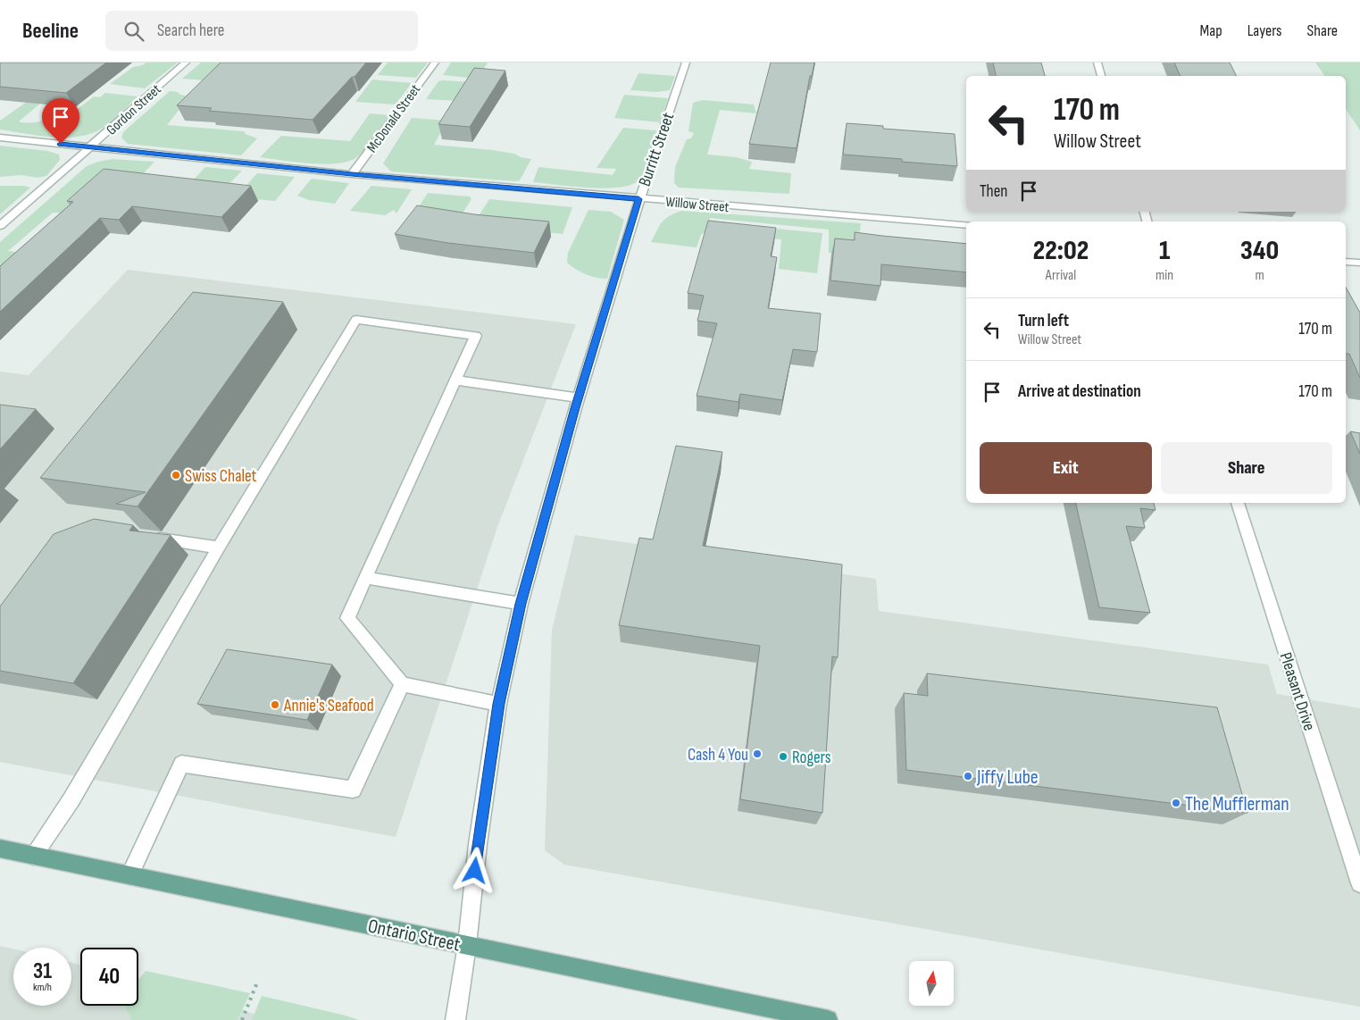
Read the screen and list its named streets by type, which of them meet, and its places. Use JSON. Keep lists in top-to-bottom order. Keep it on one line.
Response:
{"streets":{"main road":["Ontario Street"],"street":["Gordon Street","McDonald Street","Burritt Street","Willow Street","Pleasant Drive"]},"crossings":[["Gordon Street","Willow Street"],["McDonald Street","Willow Street"],["Burritt Street","Willow Street"],["Burritt Street","Ontario Street"]],"places":["Swiss Chalet","Annie's Seafood","Cash 4 You","Rogers","Jiffy Lube","The Mufflerman"],"north":"top","page":{"header":"Beeline","search":"Search here","nav":["Map","Layers","Share"],"turn":["170 m","Willow Street"],"then":"Then","eta":["22:02","Arrival","1","min","340","m"],"list":[{"name":"Turn left","note":"Willow Street","value":"170 m"},{"name":"Arrive at destination","value":"170 m"}],"buttons":["Exit","Share"],"speed":"31 km/h","limit":"40"}}
